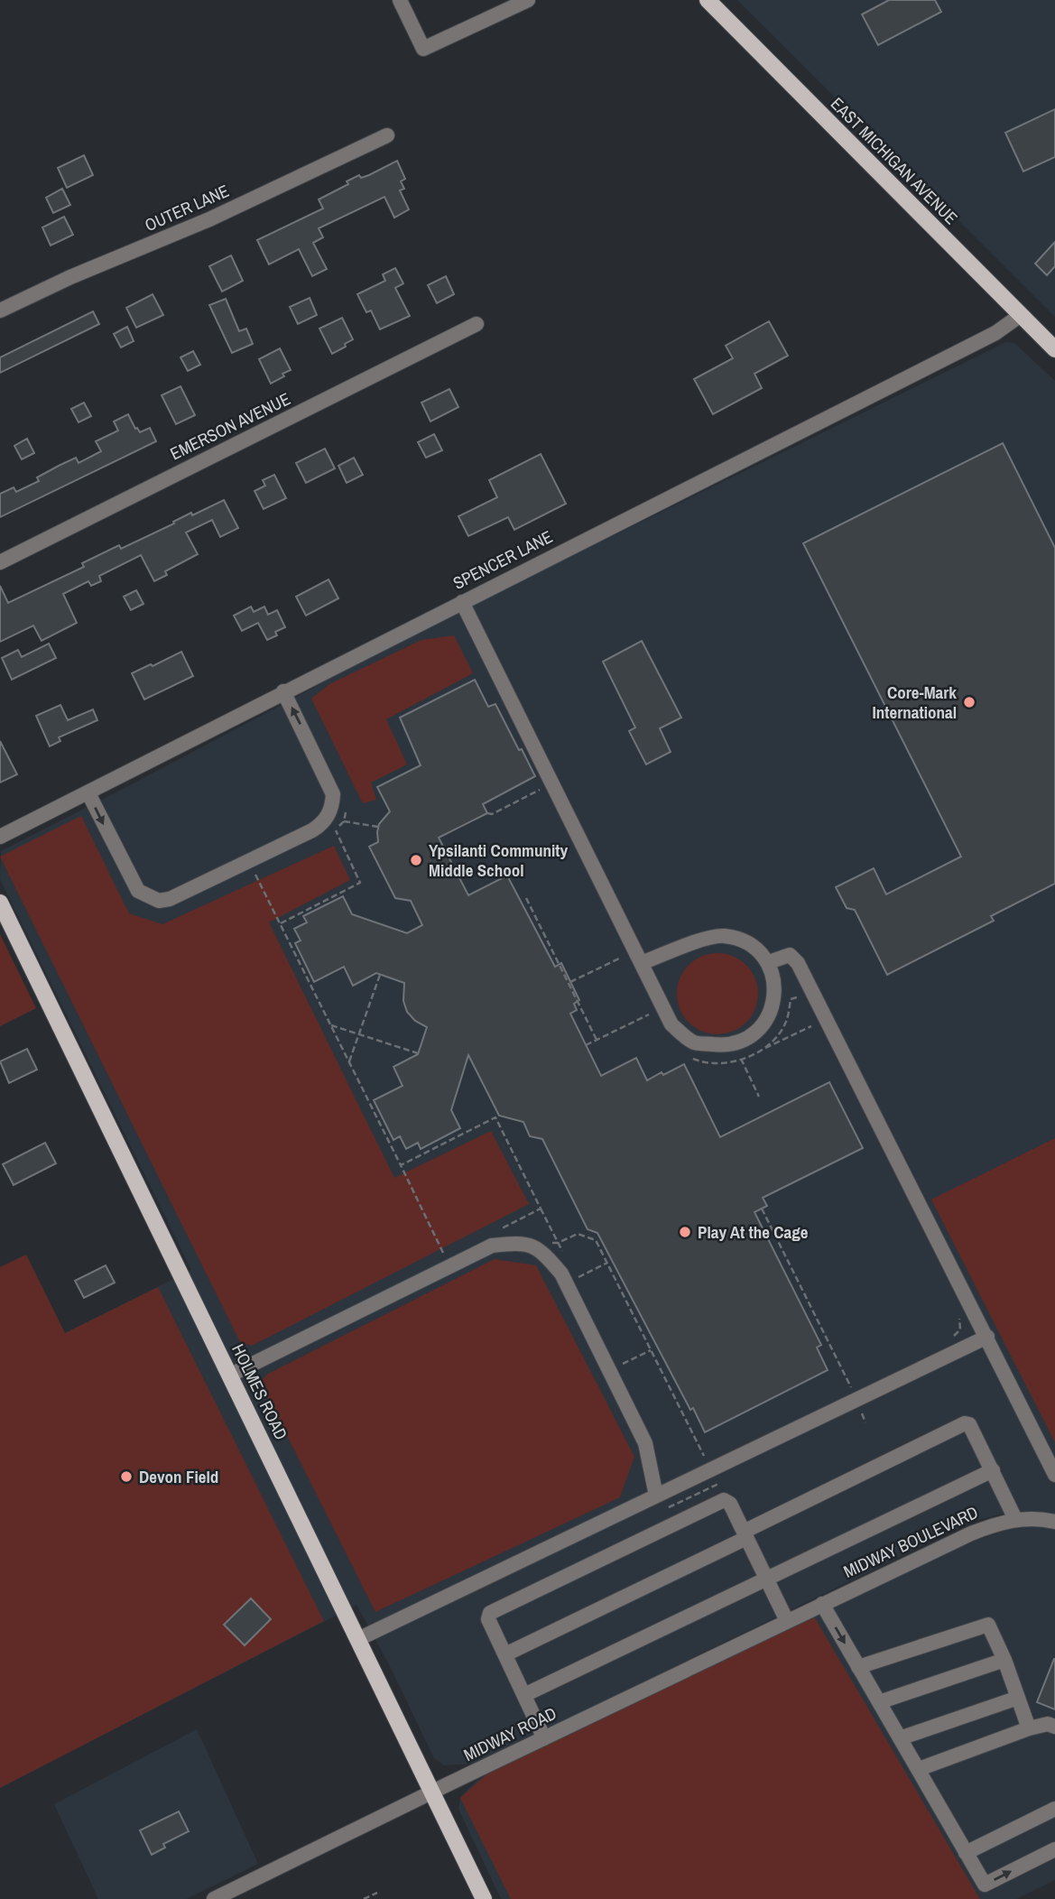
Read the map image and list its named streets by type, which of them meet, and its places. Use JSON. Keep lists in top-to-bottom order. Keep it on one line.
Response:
{"streets":{"main road":["EAST MICHIGAN AVENUE","HOLMES ROAD"],"street":["OUTER LANE","EMERSON AVENUE","SPENCER LANE","MIDWAY BOULEVARD","MIDWAY ROAD"]},"crossings":[["EAST MICHIGAN AVENUE","SPENCER LANE"],["HOLMES ROAD","MIDWAY ROAD"],["MIDWAY BOULEVARD","MIDWAY ROAD"]],"places":["Core-Mark International","Ypsilanti Community Middle School","Play At the Cage","Devon Field"]}
